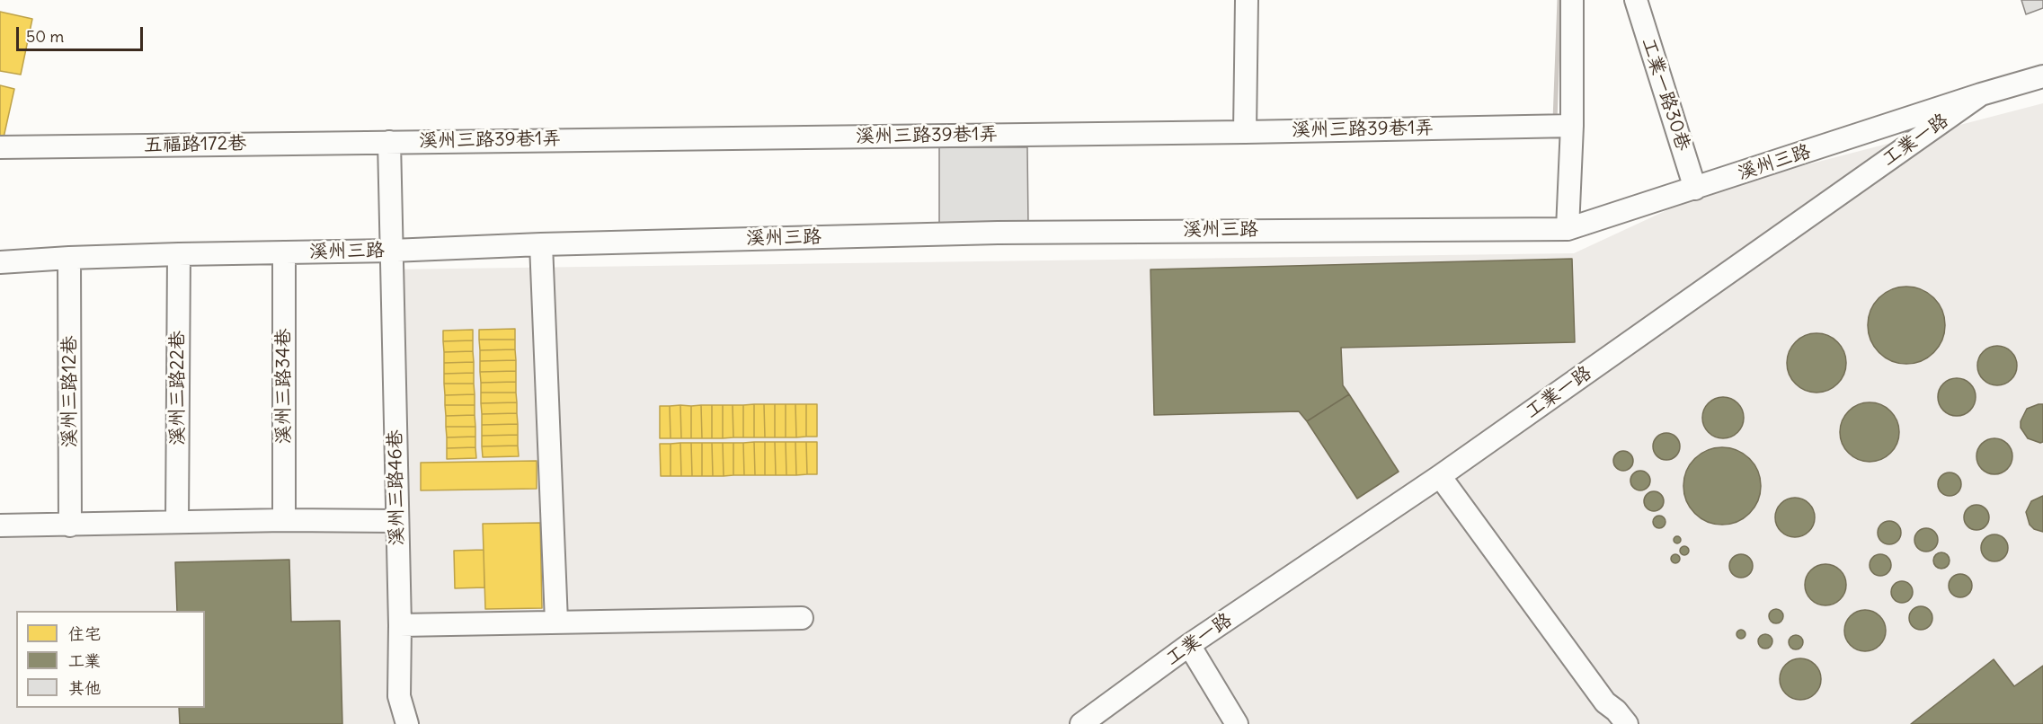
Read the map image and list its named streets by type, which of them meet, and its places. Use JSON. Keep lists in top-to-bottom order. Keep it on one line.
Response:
{"streets":{"street":["工業一路30巷","溪州三路39巷1弄","工業一路","五福路172巷","溪州三路","溪州三路34巷","溪州三路22巷","溪州三路12巷","溪州三路46巷"]},"crossings":[["工業一路30巷","溪州三路"],["溪州三路39巷1弄","五福路172巷"],["工業一路","溪州三路"],["溪州三路","溪州三路34巷"],["溪州三路","溪州三路22巷"],["溪州三路","溪州三路12巷"],["溪州三路","溪州三路46巷"]],"legend":["住宅","工業","其他"],"scale_bar":"50 m"}
